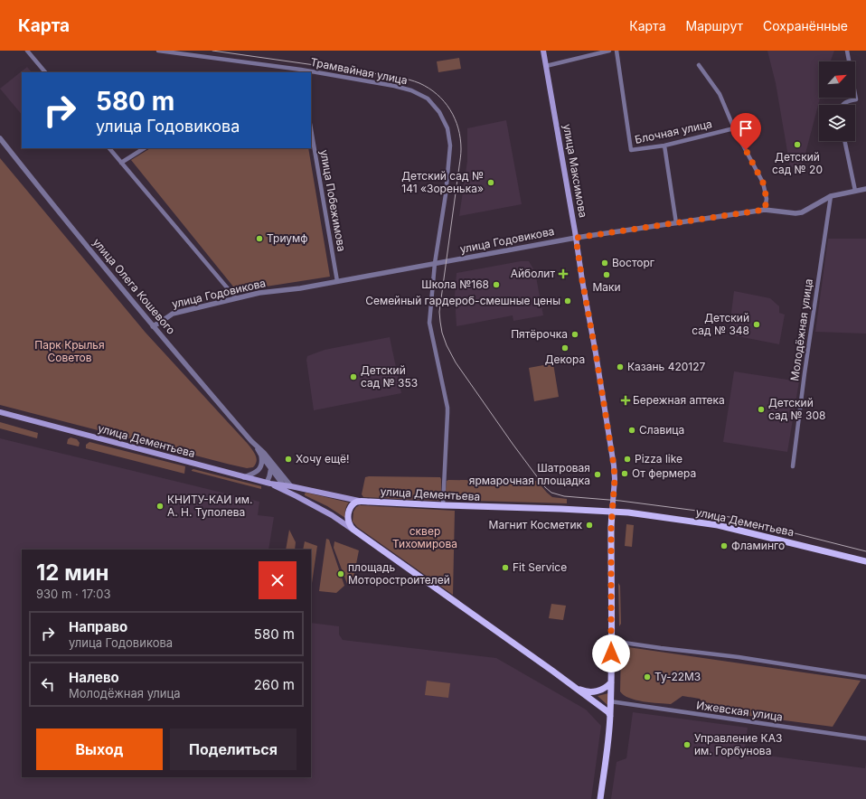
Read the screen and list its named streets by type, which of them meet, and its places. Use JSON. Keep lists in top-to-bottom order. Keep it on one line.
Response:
{"streets":{"main road":["улица Максимова","улица Олега Кошевого","улица Дементьева"],"street":["Трамвайная улица","Блочная улица","улица Побежимова","улица Годовикова","Молодёжная улица","Ижевская улица"]},"crossings":[["Трамвайная улица","улица Годовикова"],["Трамвайная улица","улица Дементьева"],["улица Максимова","улица Годовикова"],["улица Максимова","улица Дементьева"],["улица Максимова","Ижевская улица"],["улица Побежимова","улица Годовикова"],["улица Годовикова","улица Олега Кошевого"],["улица Годовикова","Молодёжная улица"],["улица Олега Кошевого","улица Дементьева"]],"parks":["Парк Крылья Советов","сквер Тихомирова"],"places":{"other":["Детский сад № 20","Детский сад № 141 «Зоренька»","Триумф","Восторг","Маки","Школа №168","Семейный гардероб-смешные цены","Детский сад № 348","Пятёрочка","Декора","Казань 420127","Детский сад № 353","Детский сад № 308","Славица","Хочу ещё!","Pizza like","От фермера","Шатровая ярмарочная площадка","КНИТУ-КАИ им. А. Н. Туполева","Магнит Косметик","Фламинго","Fit Service","площадь Моторостроителей","Ту-22М3","Управление КАЗ им. Горбунова"],"health":["Айболит","Бережная аптека"]},"north":"top right","page":{"header":"Карта","nav":["Карта","Маршрут","Сохранённые"],"turn":["580 m","улица Годовикова"],"heading":["12 мин","930 m · 17:03"],"list":[{"name":"Направо","note":"улица Годовикова","value":"580 m"},{"name":"Налево","note":"Молодёжная улица","value":"260 m"}],"buttons":["Выход","Поделиться"]}}
